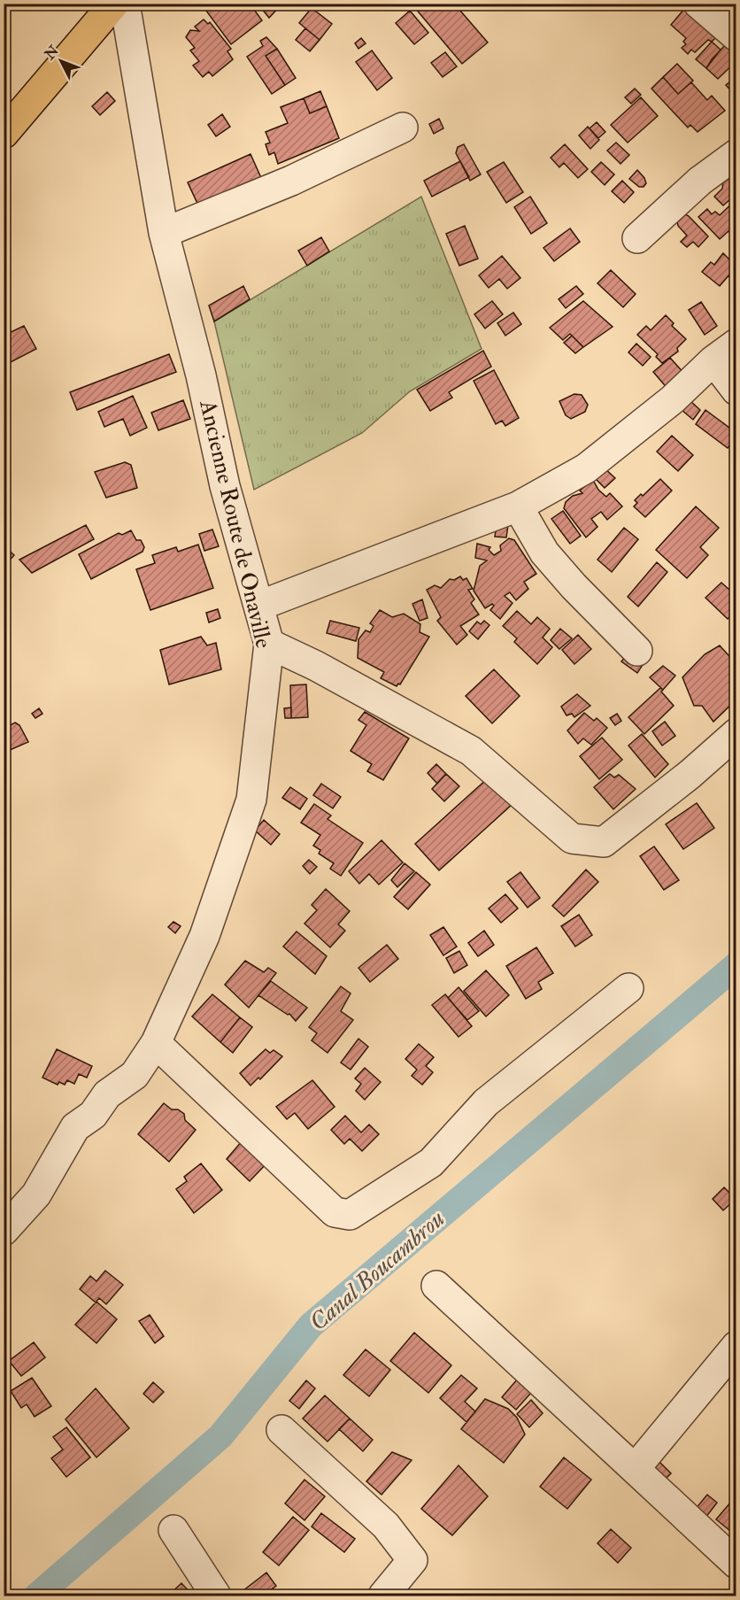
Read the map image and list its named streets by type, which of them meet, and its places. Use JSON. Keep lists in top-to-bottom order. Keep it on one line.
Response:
{"streets":{"street":["Ancienne Route de Onaville"]},"water":["Canal Boucambrou"],"north":"top left"}
